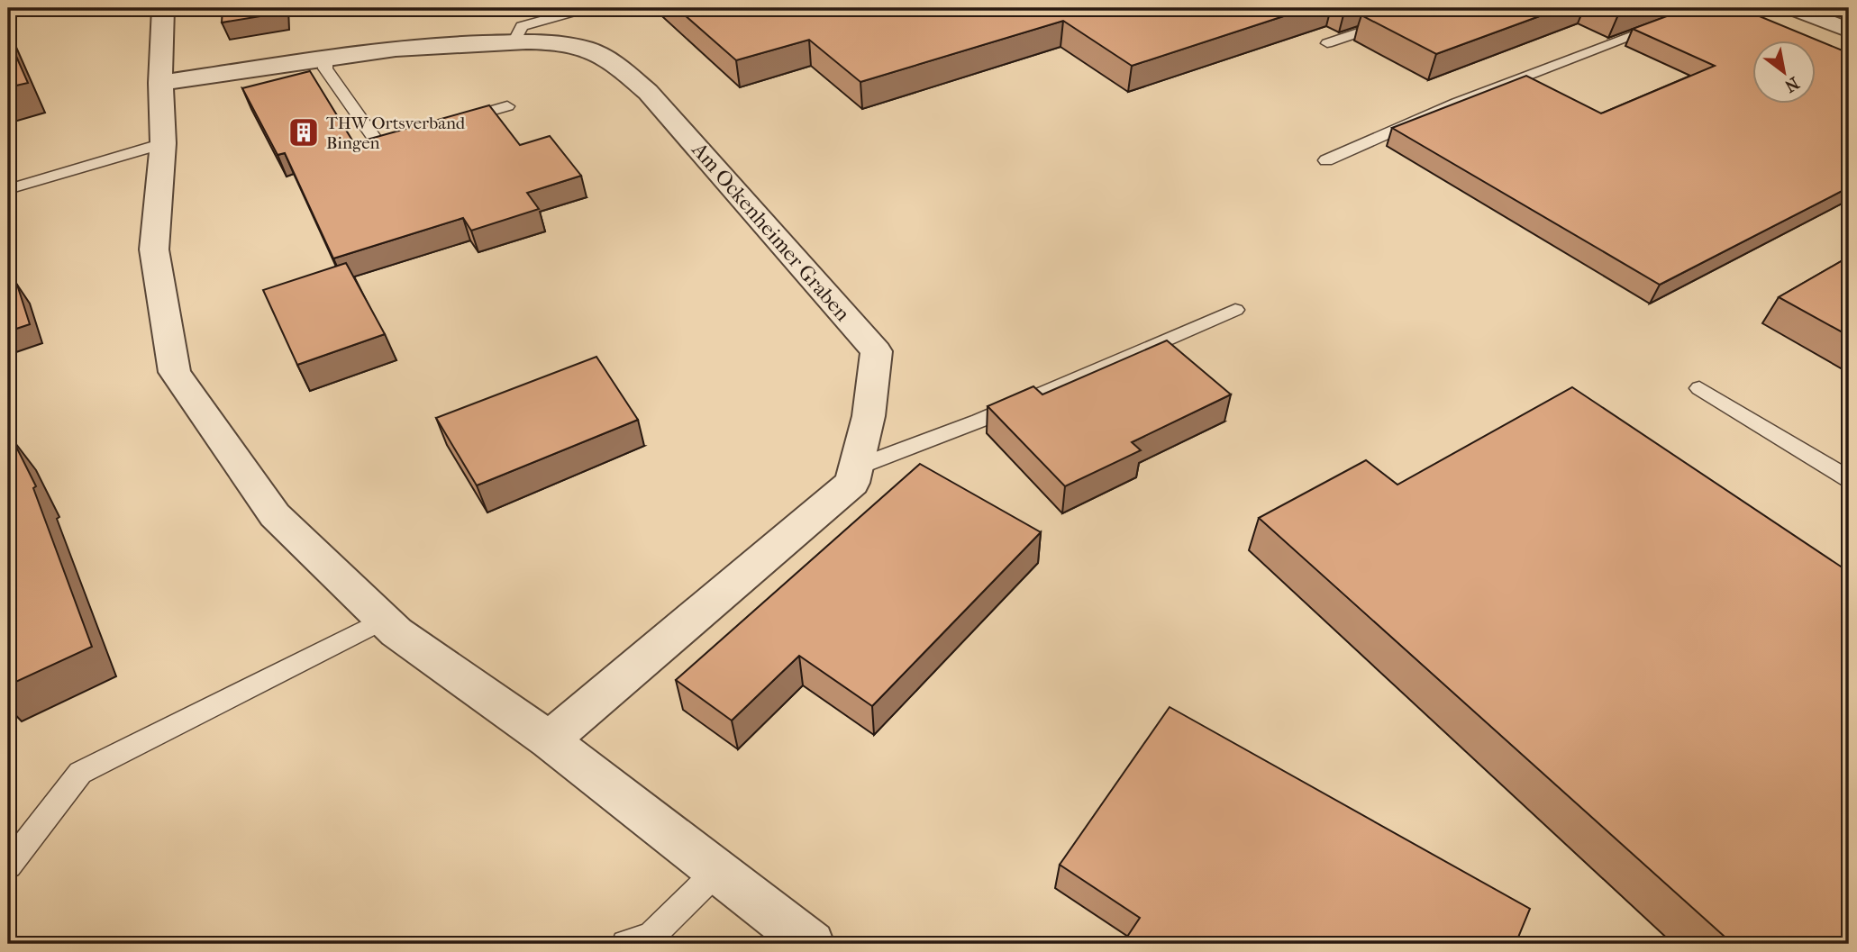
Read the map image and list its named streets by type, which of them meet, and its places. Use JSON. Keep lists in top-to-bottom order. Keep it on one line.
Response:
{"streets":{"street":["Am Ockenheimer Graben"]},"places":{"building":["THW Ortsverband Bingen"]},"north":"bottom right"}
